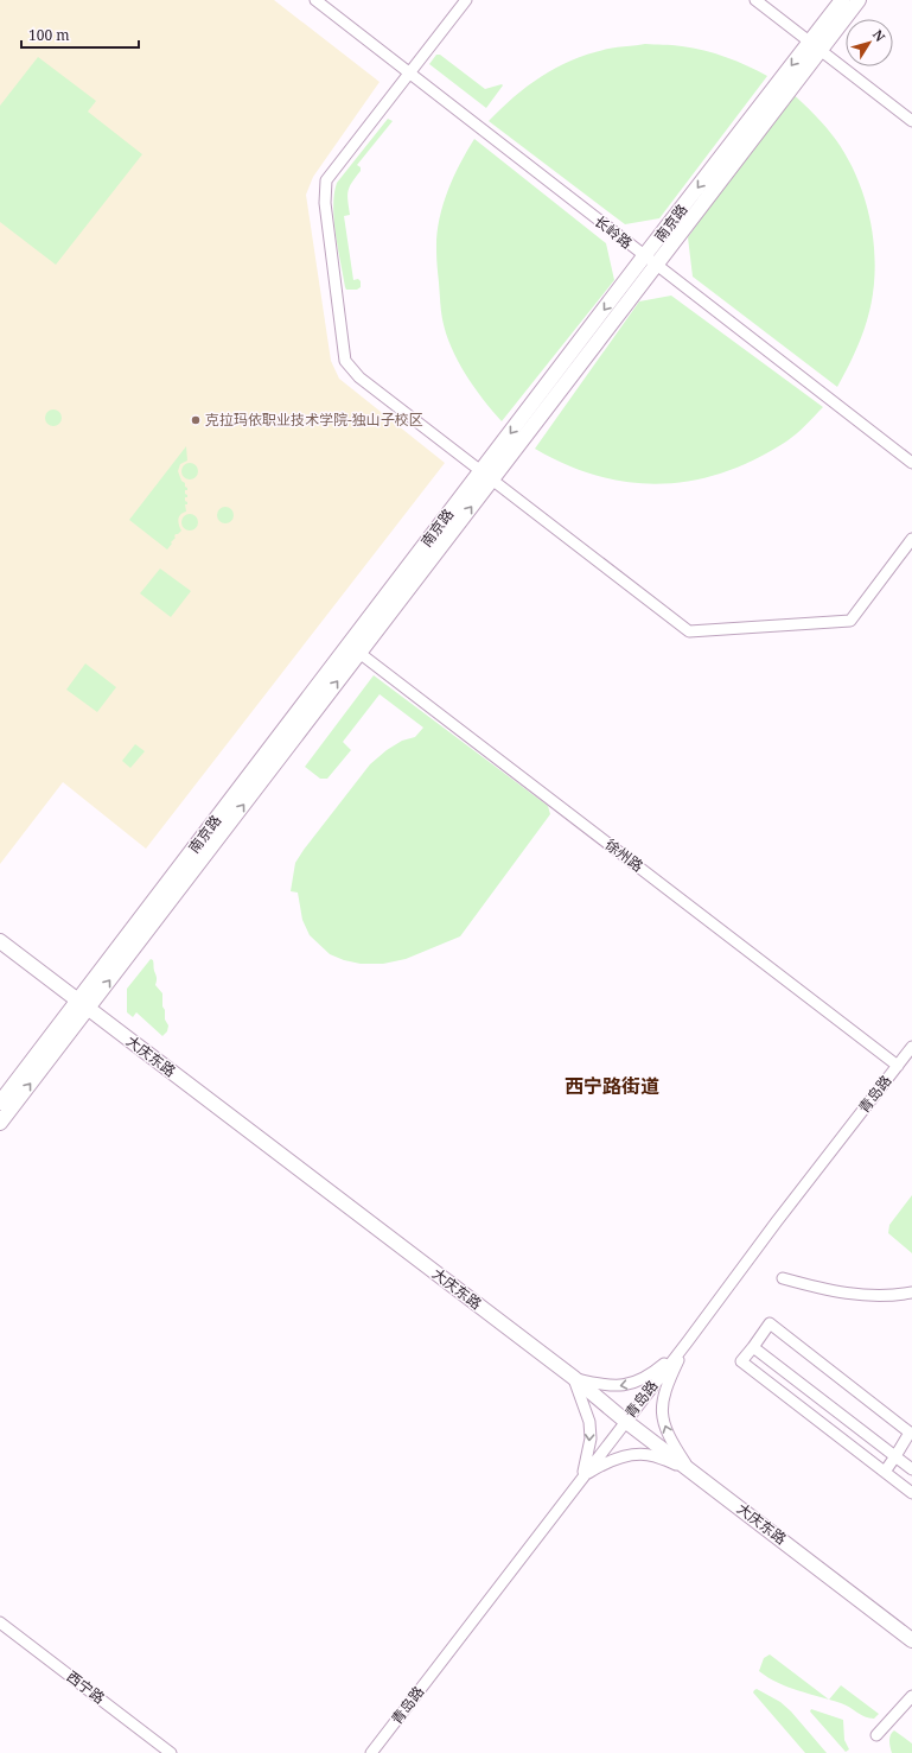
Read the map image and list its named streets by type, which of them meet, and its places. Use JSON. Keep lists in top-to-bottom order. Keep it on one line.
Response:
{"streets":{"main road":["南京路","大庆东路"],"street":["长岭路","徐州路","青岛路","西宁路"]},"crossings":[["南京路","长岭路"],["南京路","徐州路"],["南京路","大庆东路"],["徐州路","青岛路"],["大庆东路","青岛路"]],"districts":["西宁路街道"],"places":["克拉玛依职业技术学院-独山子校区"],"scale_bar":"100 m","north":"top right"}
